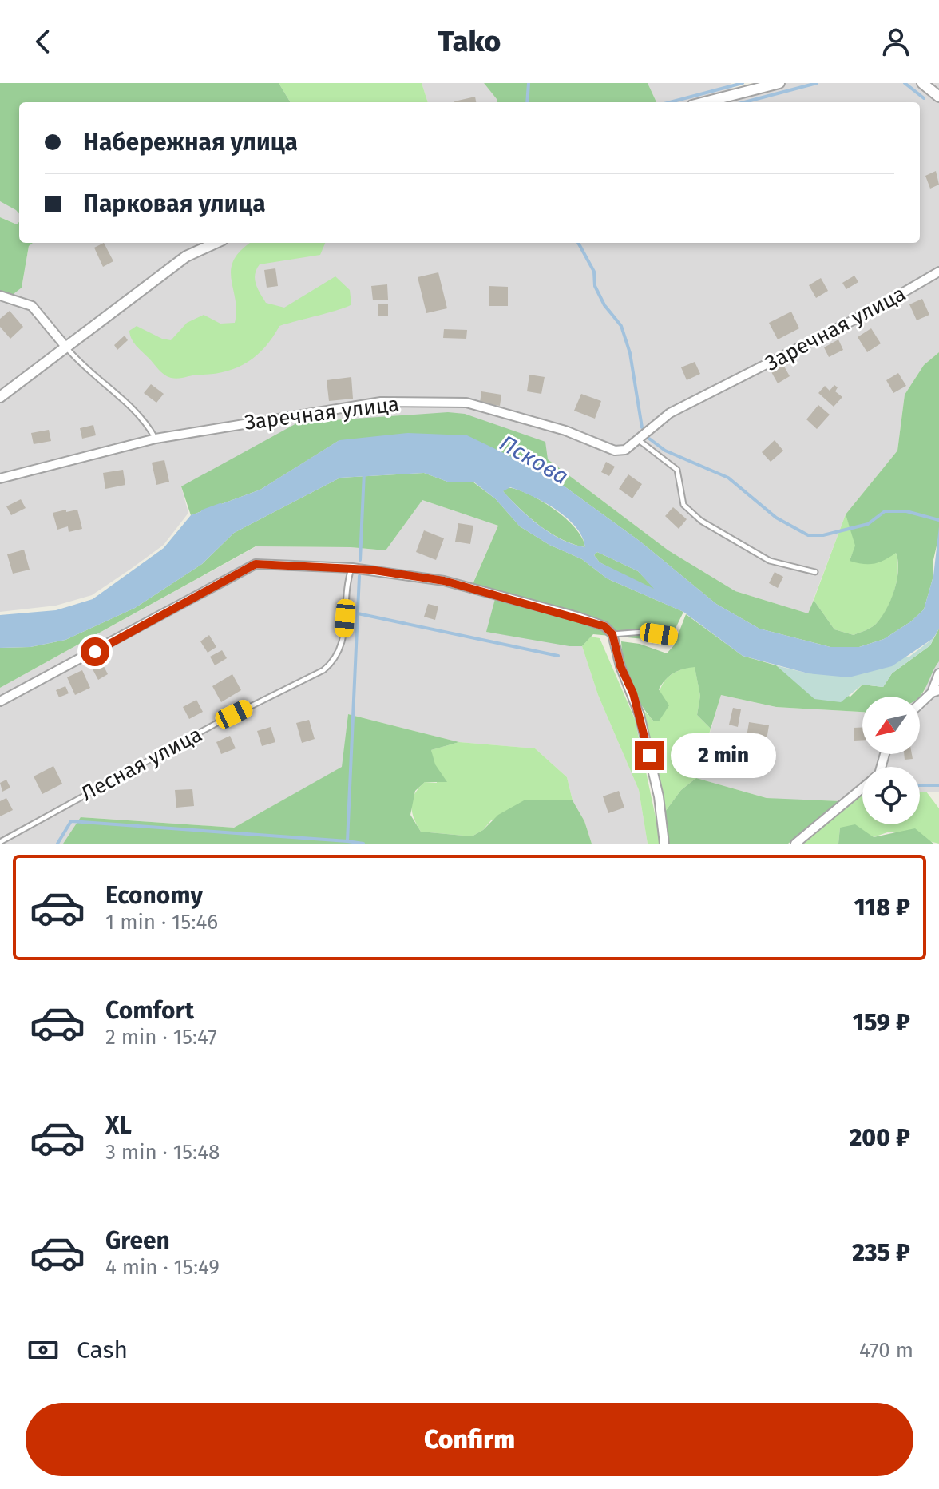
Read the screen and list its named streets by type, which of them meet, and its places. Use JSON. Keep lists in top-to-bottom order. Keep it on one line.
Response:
{"streets":{"street":["Заречная улица"],"lane":["Лесная улица"]},"water":["Пскова"],"north":"bottom left","page":{"header":"Tako","banner":["Набережная улица","Парковая улица"],"bubble":"2 min","list":[{"name":"Economy","note":"1 min · 15:46","value":"118 ₽"},{"name":"Comfort","note":"2 min · 15:47","value":"159 ₽"},{"name":"XL","note":"3 min · 15:48","value":"200 ₽"},{"name":"Green","note":"4 min · 15:49","value":"235 ₽"}],"pay":["Cash","470 m"],"buttons":"Confirm"}}
